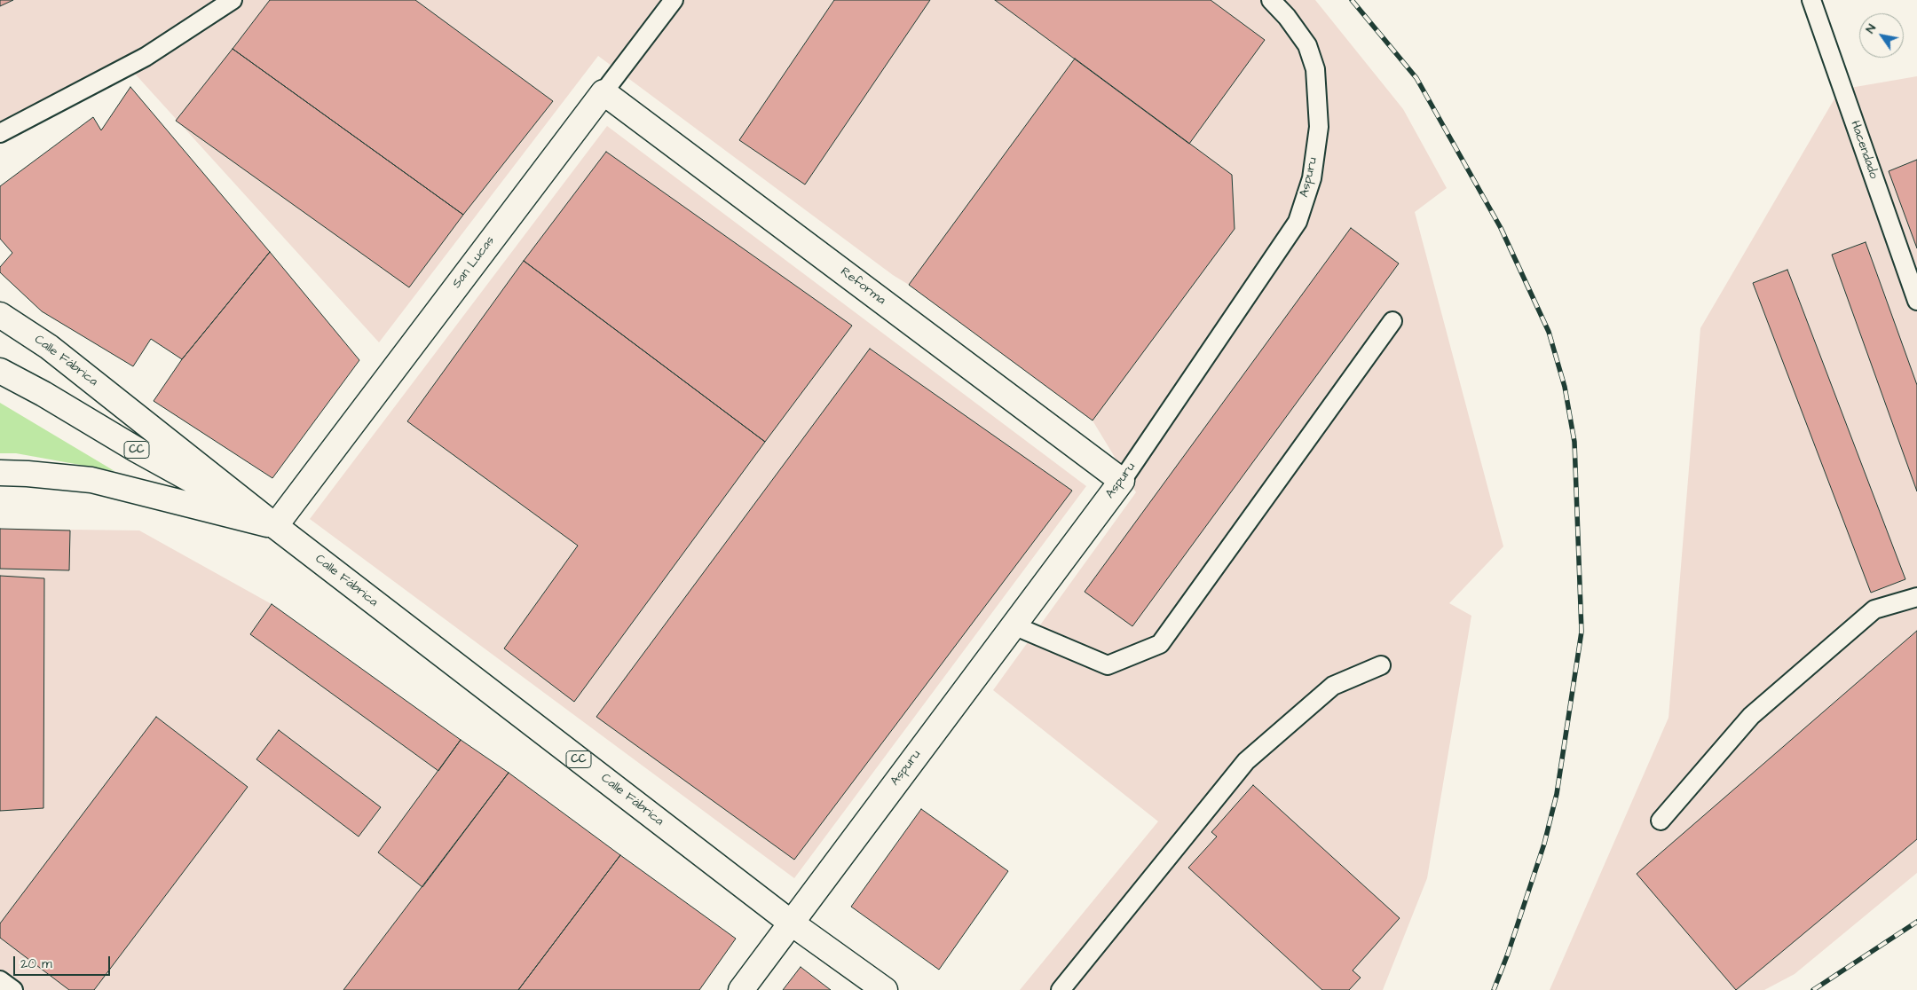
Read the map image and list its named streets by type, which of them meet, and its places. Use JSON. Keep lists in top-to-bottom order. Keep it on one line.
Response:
{"streets":{"street":["Aspuru","San Lucas","Reforma","Calle Fábrica","CC"],"lane":["Hacendado"]},"crossings":[["Aspuru","Reforma"],["Aspuru","Calle Fábrica"],["San Lucas","Reforma"],["San Lucas","Calle Fábrica"]],"scale_bar":"20 m","north":"top left"}
